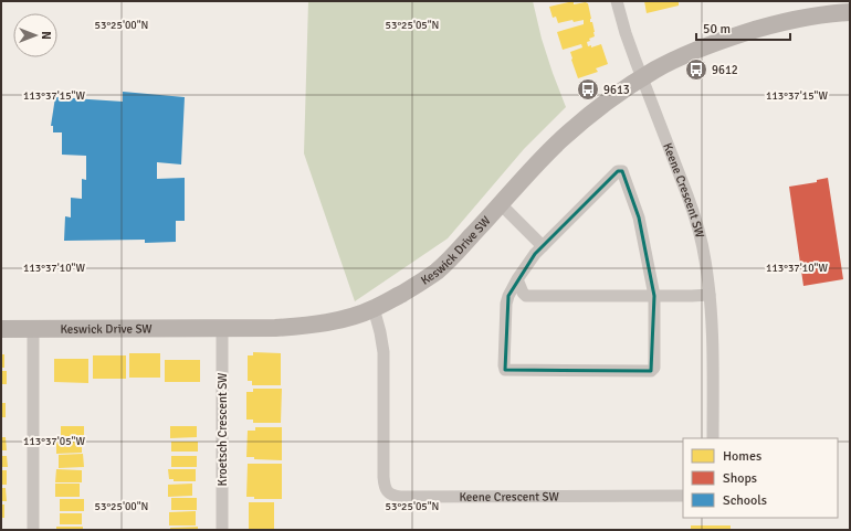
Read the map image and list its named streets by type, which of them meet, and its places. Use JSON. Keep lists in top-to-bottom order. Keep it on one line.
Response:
{"streets":{"street":["Keene Crescent SW","Keswick Drive SW","Kroetsch Crescent SW"]},"crossings":[["Keene Crescent SW","Keswick Drive SW"],["Keswick Drive SW","Kroetsch Crescent SW"]],"places":{"bus stop":["9612","9613"]},"legend":["Homes","Shops","Schools"],"scale_bar":"50 m","north":"right","coordinates":["53°25'00\"N","53°25'05\"N","113°37'15\"W","113°37'10\"W","113°37'05\"W"]}
